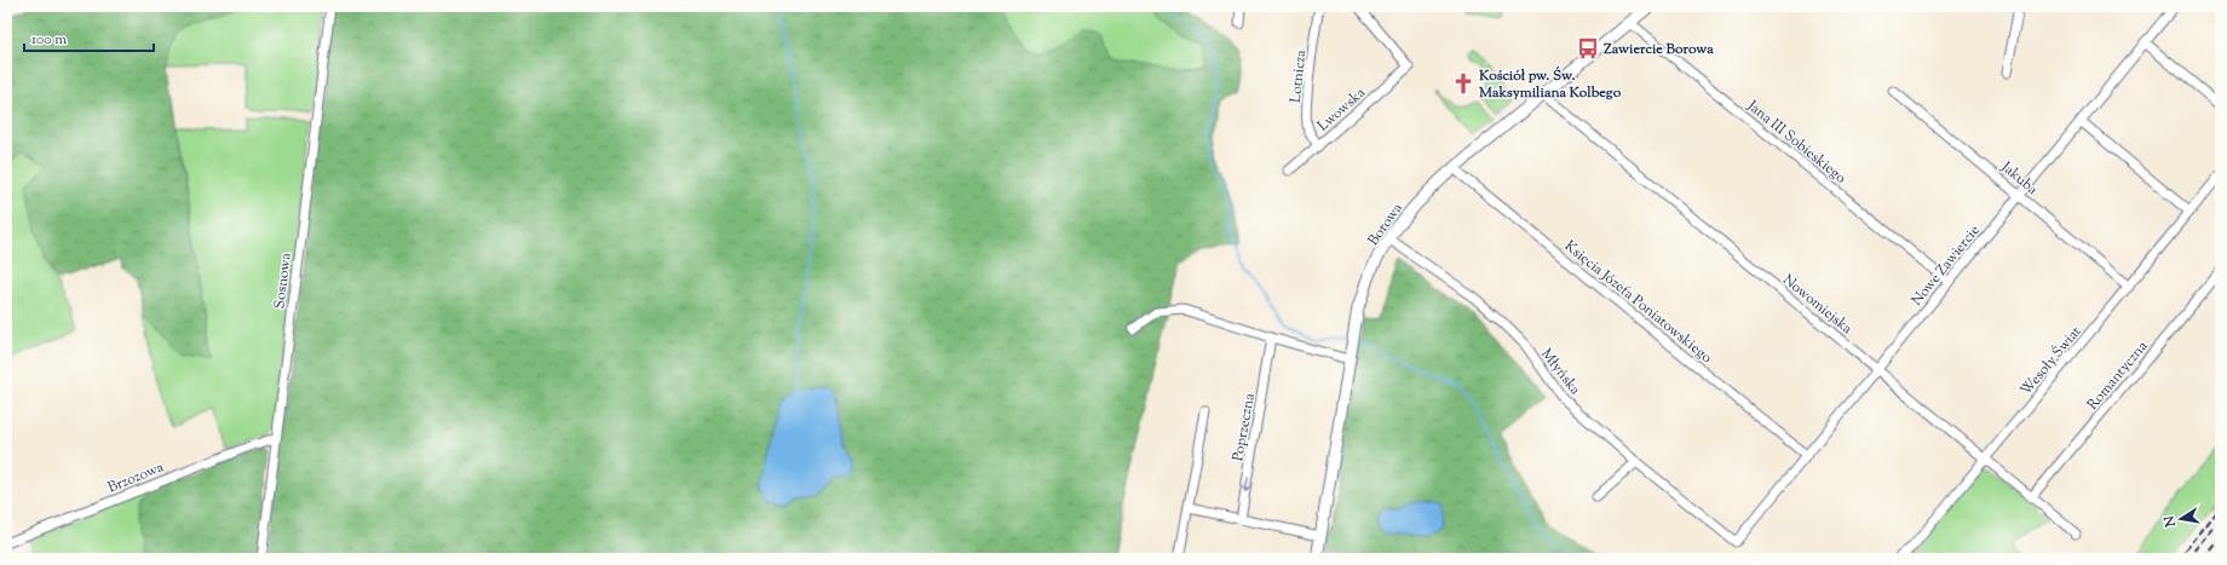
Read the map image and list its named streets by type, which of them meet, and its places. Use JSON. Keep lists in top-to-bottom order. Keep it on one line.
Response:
{"streets":{"street":["Lotnicza","Lwowska","Jana III Sobieskiego","Jakuba","Borowa","Nowe Zawiercie","Sosnowa","Księcia Józefa Poniatowskiego","Nowomiejska","Wesoły Świat","Młyńska","Romantyczna","Poprzeczna","Brzozowa"]},"crossings":[["Lotnicza","Lwowska"],["Jana III Sobieskiego","Borowa"],["Jana III Sobieskiego","Nowe Zawiercie"],["Jakuba","Nowe Zawiercie"],["Jakuba","Wesoły Świat"],["Borowa","Księcia Józefa Poniatowskiego"],["Borowa","Nowomiejska"],["Borowa","Młyńska"],["Nowe Zawiercie","Księcia Józefa Poniatowskiego"],["Nowe Zawiercie","Nowomiejska"],["Nowe Zawiercie","Młyńska"],["Sosnowa","Brzozowa"],["Nowomiejska","Wesoły Świat"],["Nowomiejska","Romantyczna"]],"places":{"bus stop":["Zawiercie Borowa"],"church":["Kościół pw. Św. Maksymiliana Kolbego"]},"scale_bar":"100 m","north":"left"}
